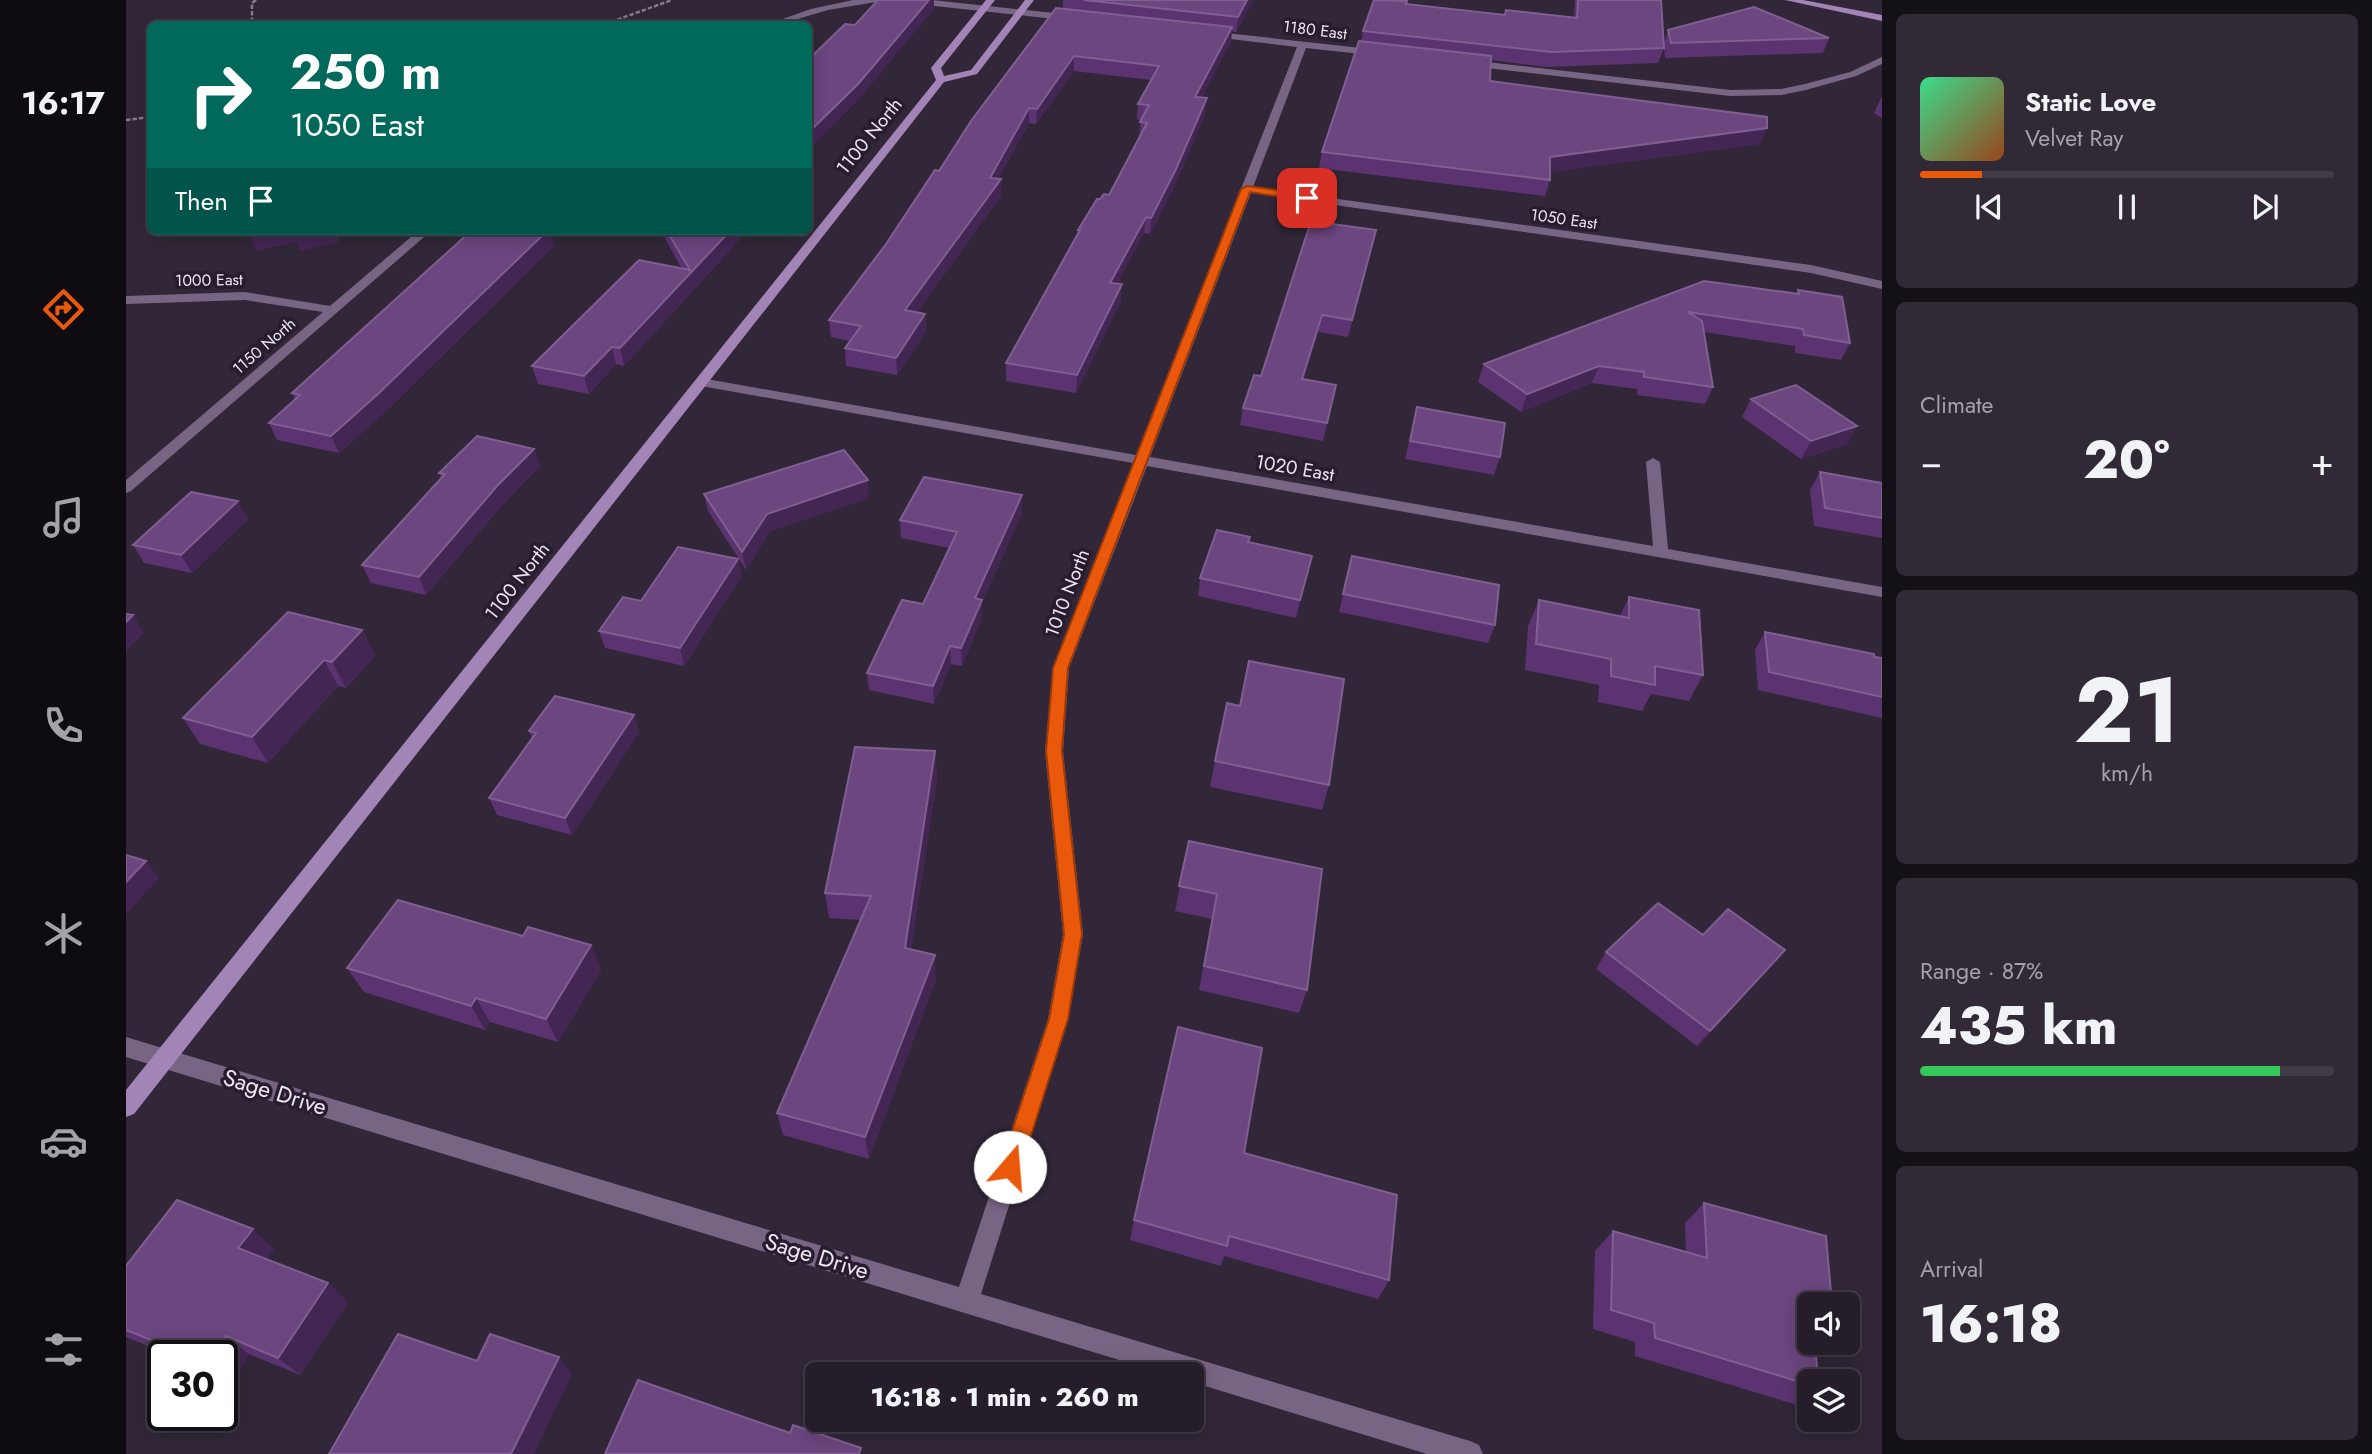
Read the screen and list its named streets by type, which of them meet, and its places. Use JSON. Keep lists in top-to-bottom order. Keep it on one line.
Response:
{"streets":{"street":["1180 East","1100 North","1050 East","1000 East","1150 North","1020 East","1010 North","Sage Drive"]},"crossings":[["1180 East","1010 North"],["1100 North","1020 East"],["1100 North","Sage Drive"],["1050 East","1010 North"],["1000 East","1150 North"],["1020 East","1010 North"],["1010 North","Sage Drive"]],"page":{"tabs":"16:17","turn":["250 m","1050 East"],"song":["Static Love","Velvet Ray"],"then":"Then","tile":["Climate",["21","km/h"],["Range · 87%","435 km"],["Arrival","16:18"]],"heat":["−","20°","+"],"limit":"30","trip":"16:18 · 1 min · 260 m"}}
